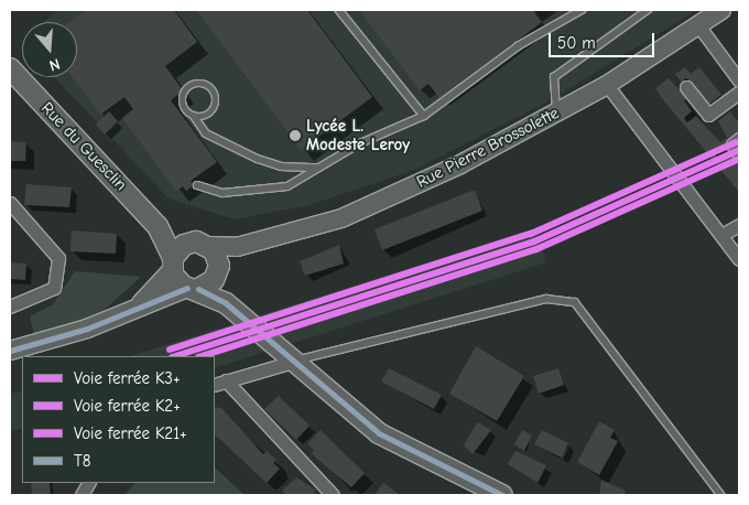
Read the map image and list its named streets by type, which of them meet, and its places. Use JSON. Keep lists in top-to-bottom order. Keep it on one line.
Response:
{"streets":{"main road":["Rue du Guesclin","Rue Pierre Brossolette"]},"places":["Lycée L. Modeste Leroy"],"lines":["rail line K21+","rail line K3+","rail line K2+","transit line T8"],"legend":["Voie ferrée K3+","Voie ferrée K2+","Voie ferrée K21+","T8"],"scale_bar":"50 m","north":"bottom"}
